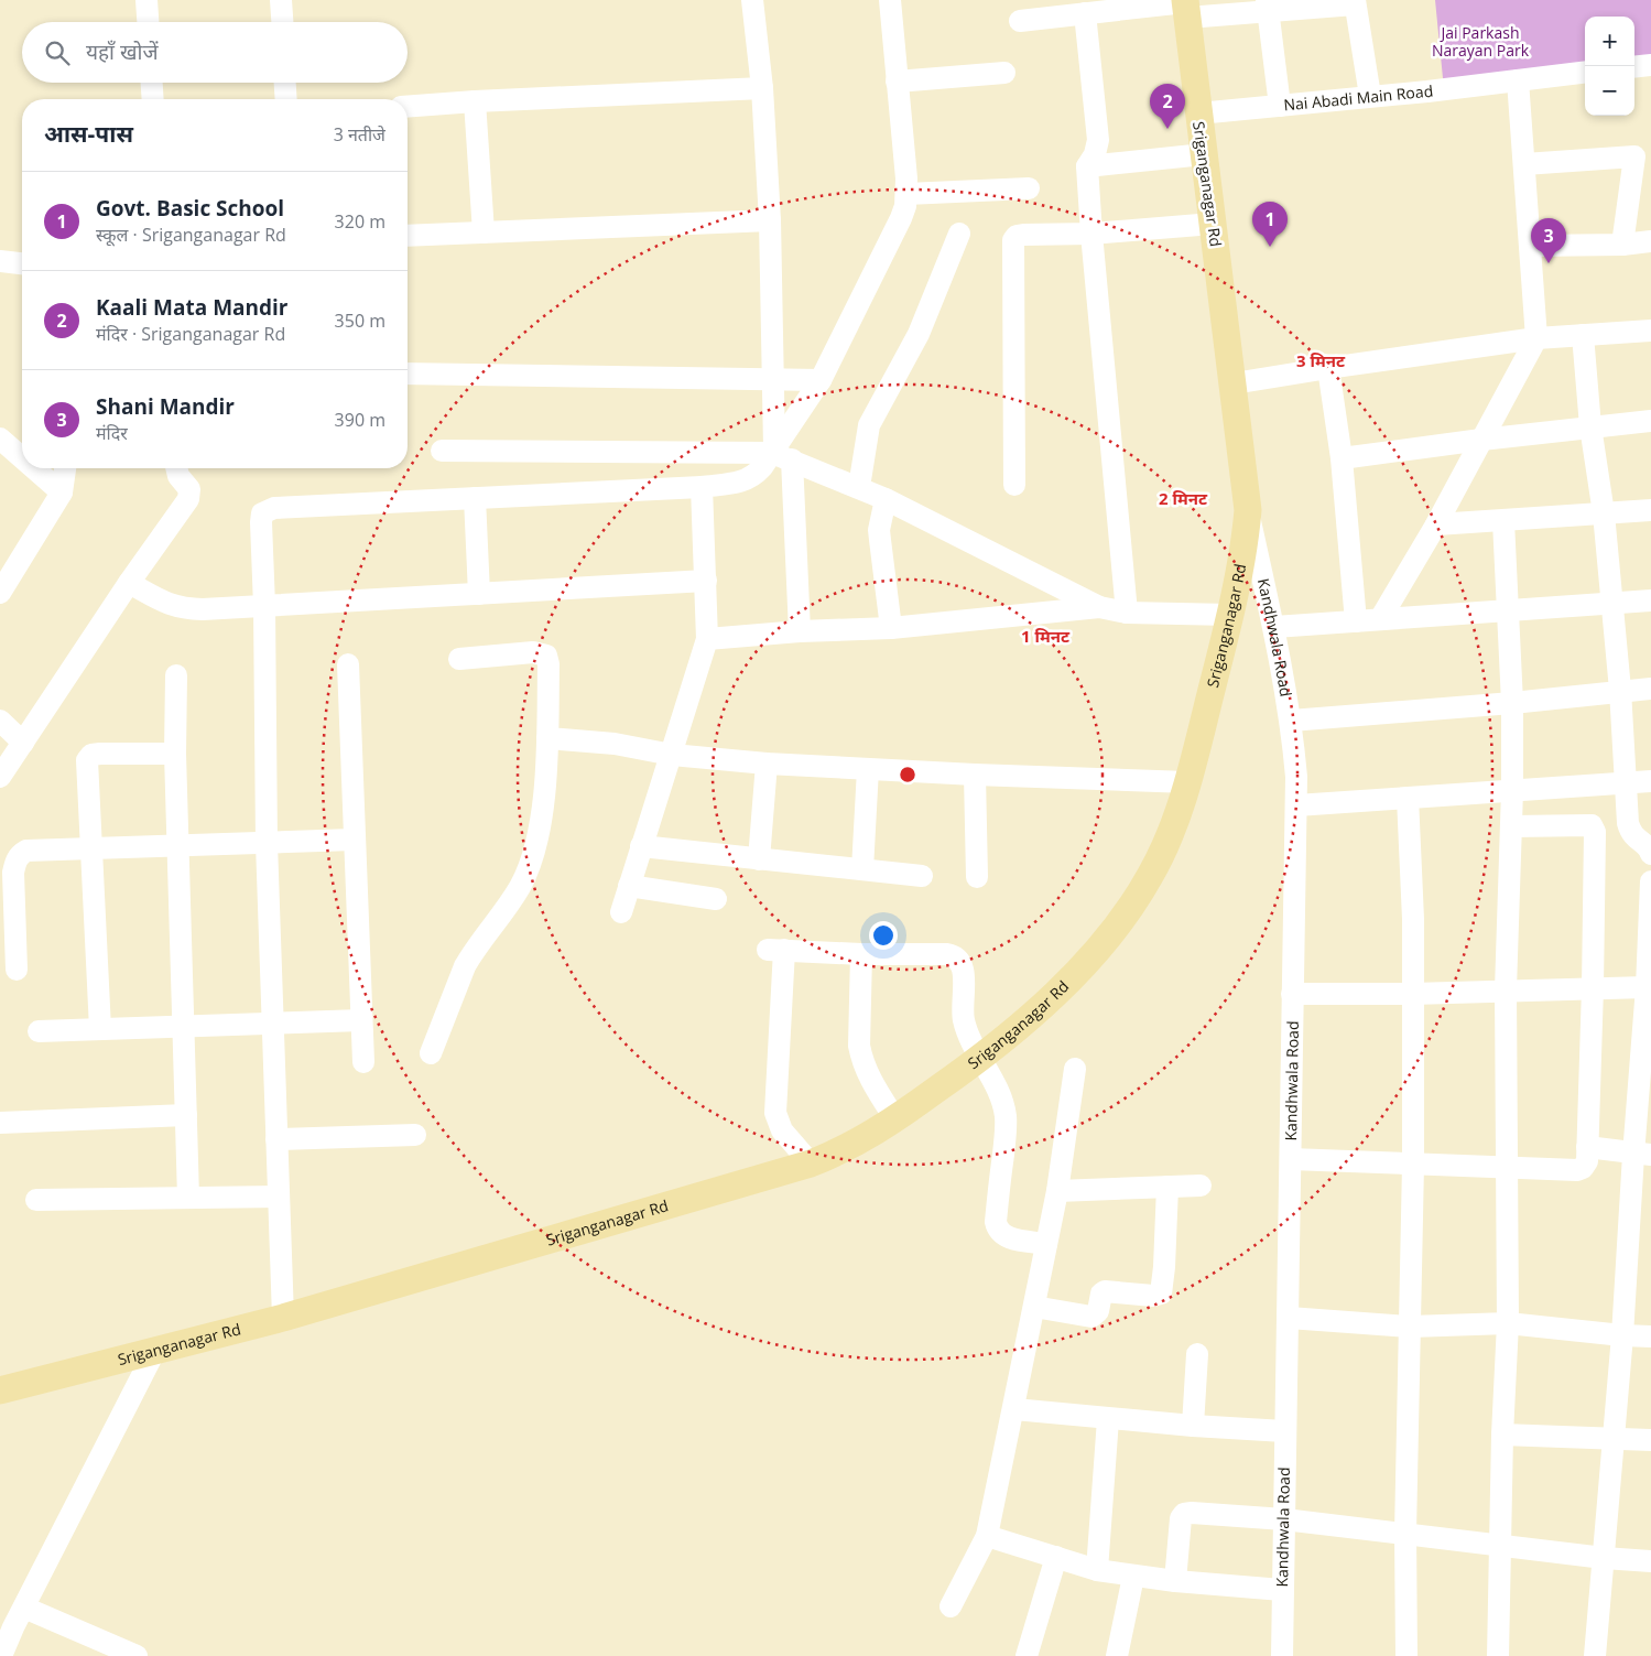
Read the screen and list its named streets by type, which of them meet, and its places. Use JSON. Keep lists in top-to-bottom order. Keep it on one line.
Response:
{"streets":{"main road":["Sriganganagar Rd"],"street":["Nai Abadi Main Road","Kandhwala Road"]},"crossings":[["Nai Abadi Main Road","Sriganganagar Rd"],["Sriganganagar Rd","Kandhwala Road"]],"parks":["Jai Parkash Narayan Park"],"page":{"map_buttons":["+","−"],"search":"यहाँ खोजें","pins":["2","1","3"],"heading":["आस-पास","3 नतीजे"],"list":[{"mark":"1","name":"Govt. Basic School","note":"स्कूल · Sriganganagar Rd","value":"320 m"},{"mark":"2","name":"Kaali Mata Mandir","note":"मंदिर · Sriganganagar Rd","value":"350 m"},{"mark":"3","name":"Shani Mandir","note":"मंदिर","value":"390 m"}]},"rings":["3 मिनट","2 मिनट","1 मिनट"]}
